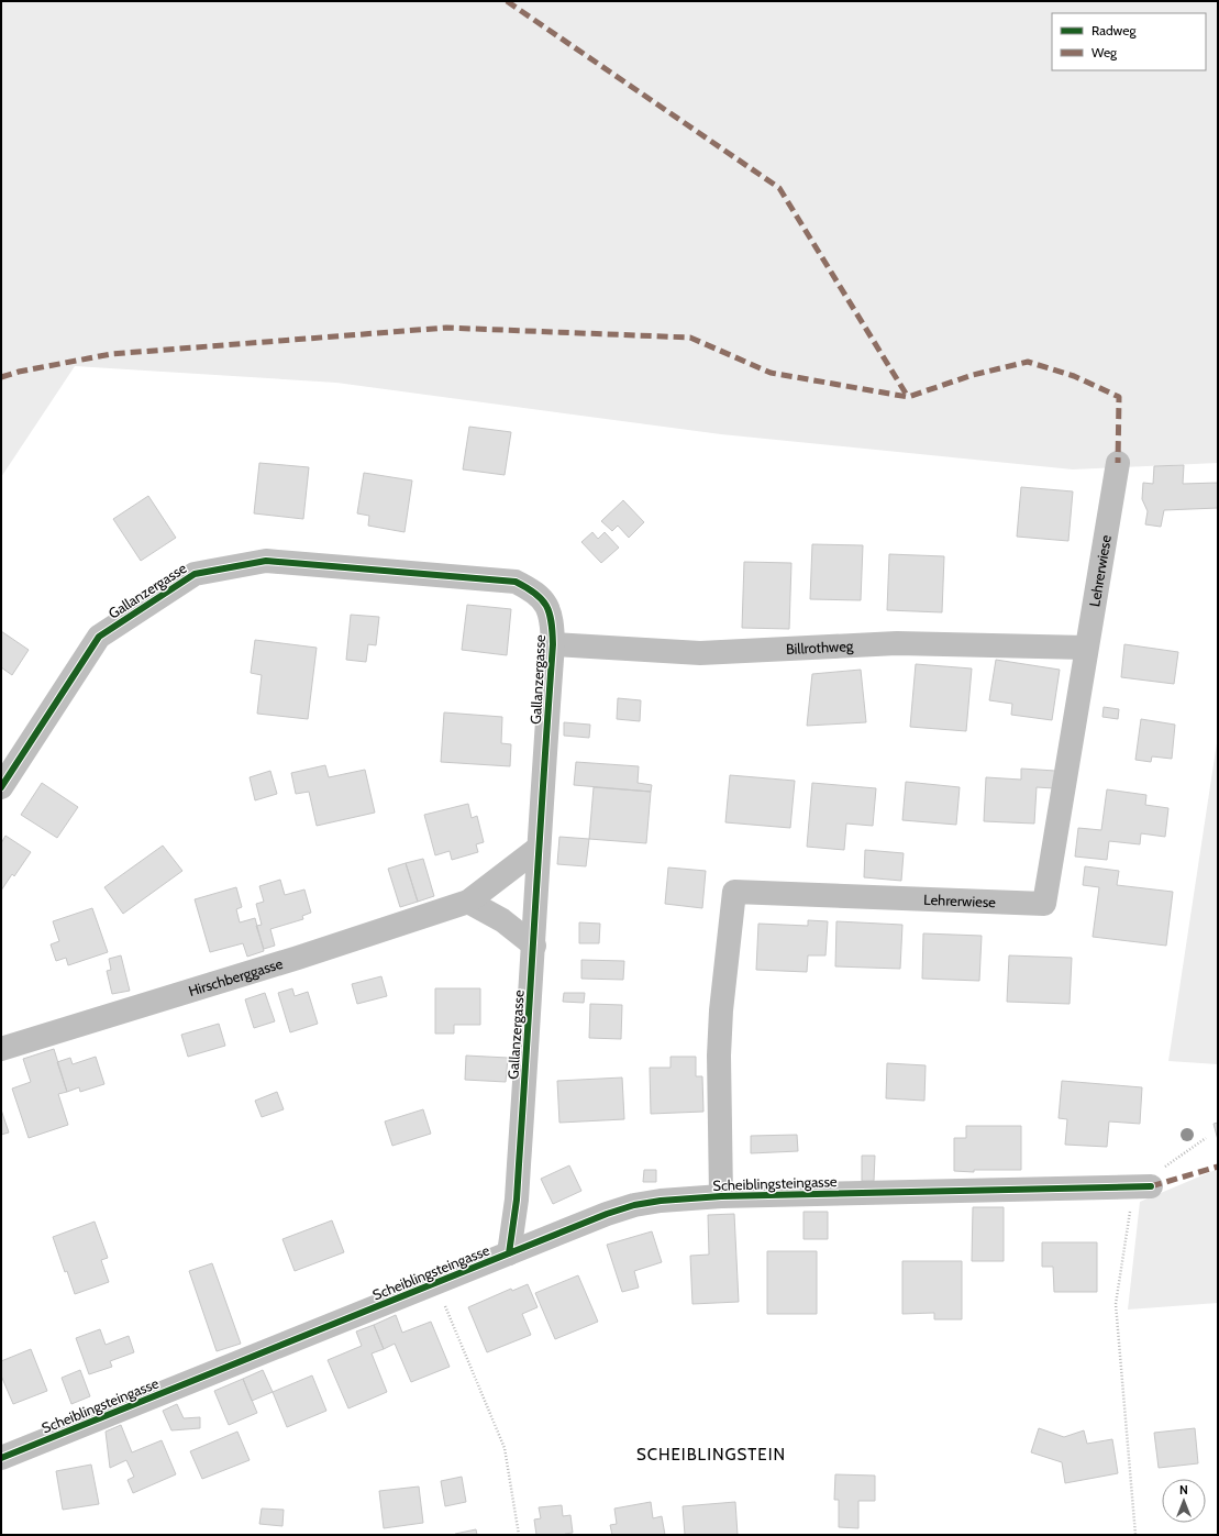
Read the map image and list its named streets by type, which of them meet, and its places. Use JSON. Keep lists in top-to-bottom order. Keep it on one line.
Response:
{"streets":{"street":["Lehrerwiese","Gallanzergasse","Billrothweg","Hirschberggasse","Scheiblingsteingasse"]},"crossings":[["Lehrerwiese","Billrothweg"],["Lehrerwiese","Scheiblingsteingasse"],["Gallanzergasse","Billrothweg"],["Gallanzergasse","Hirschberggasse"],["Gallanzergasse","Scheiblingsteingasse"]],"districts":["SCHEIBLINGSTEIN"],"legend":["Radweg","Weg"],"north":"top"}
